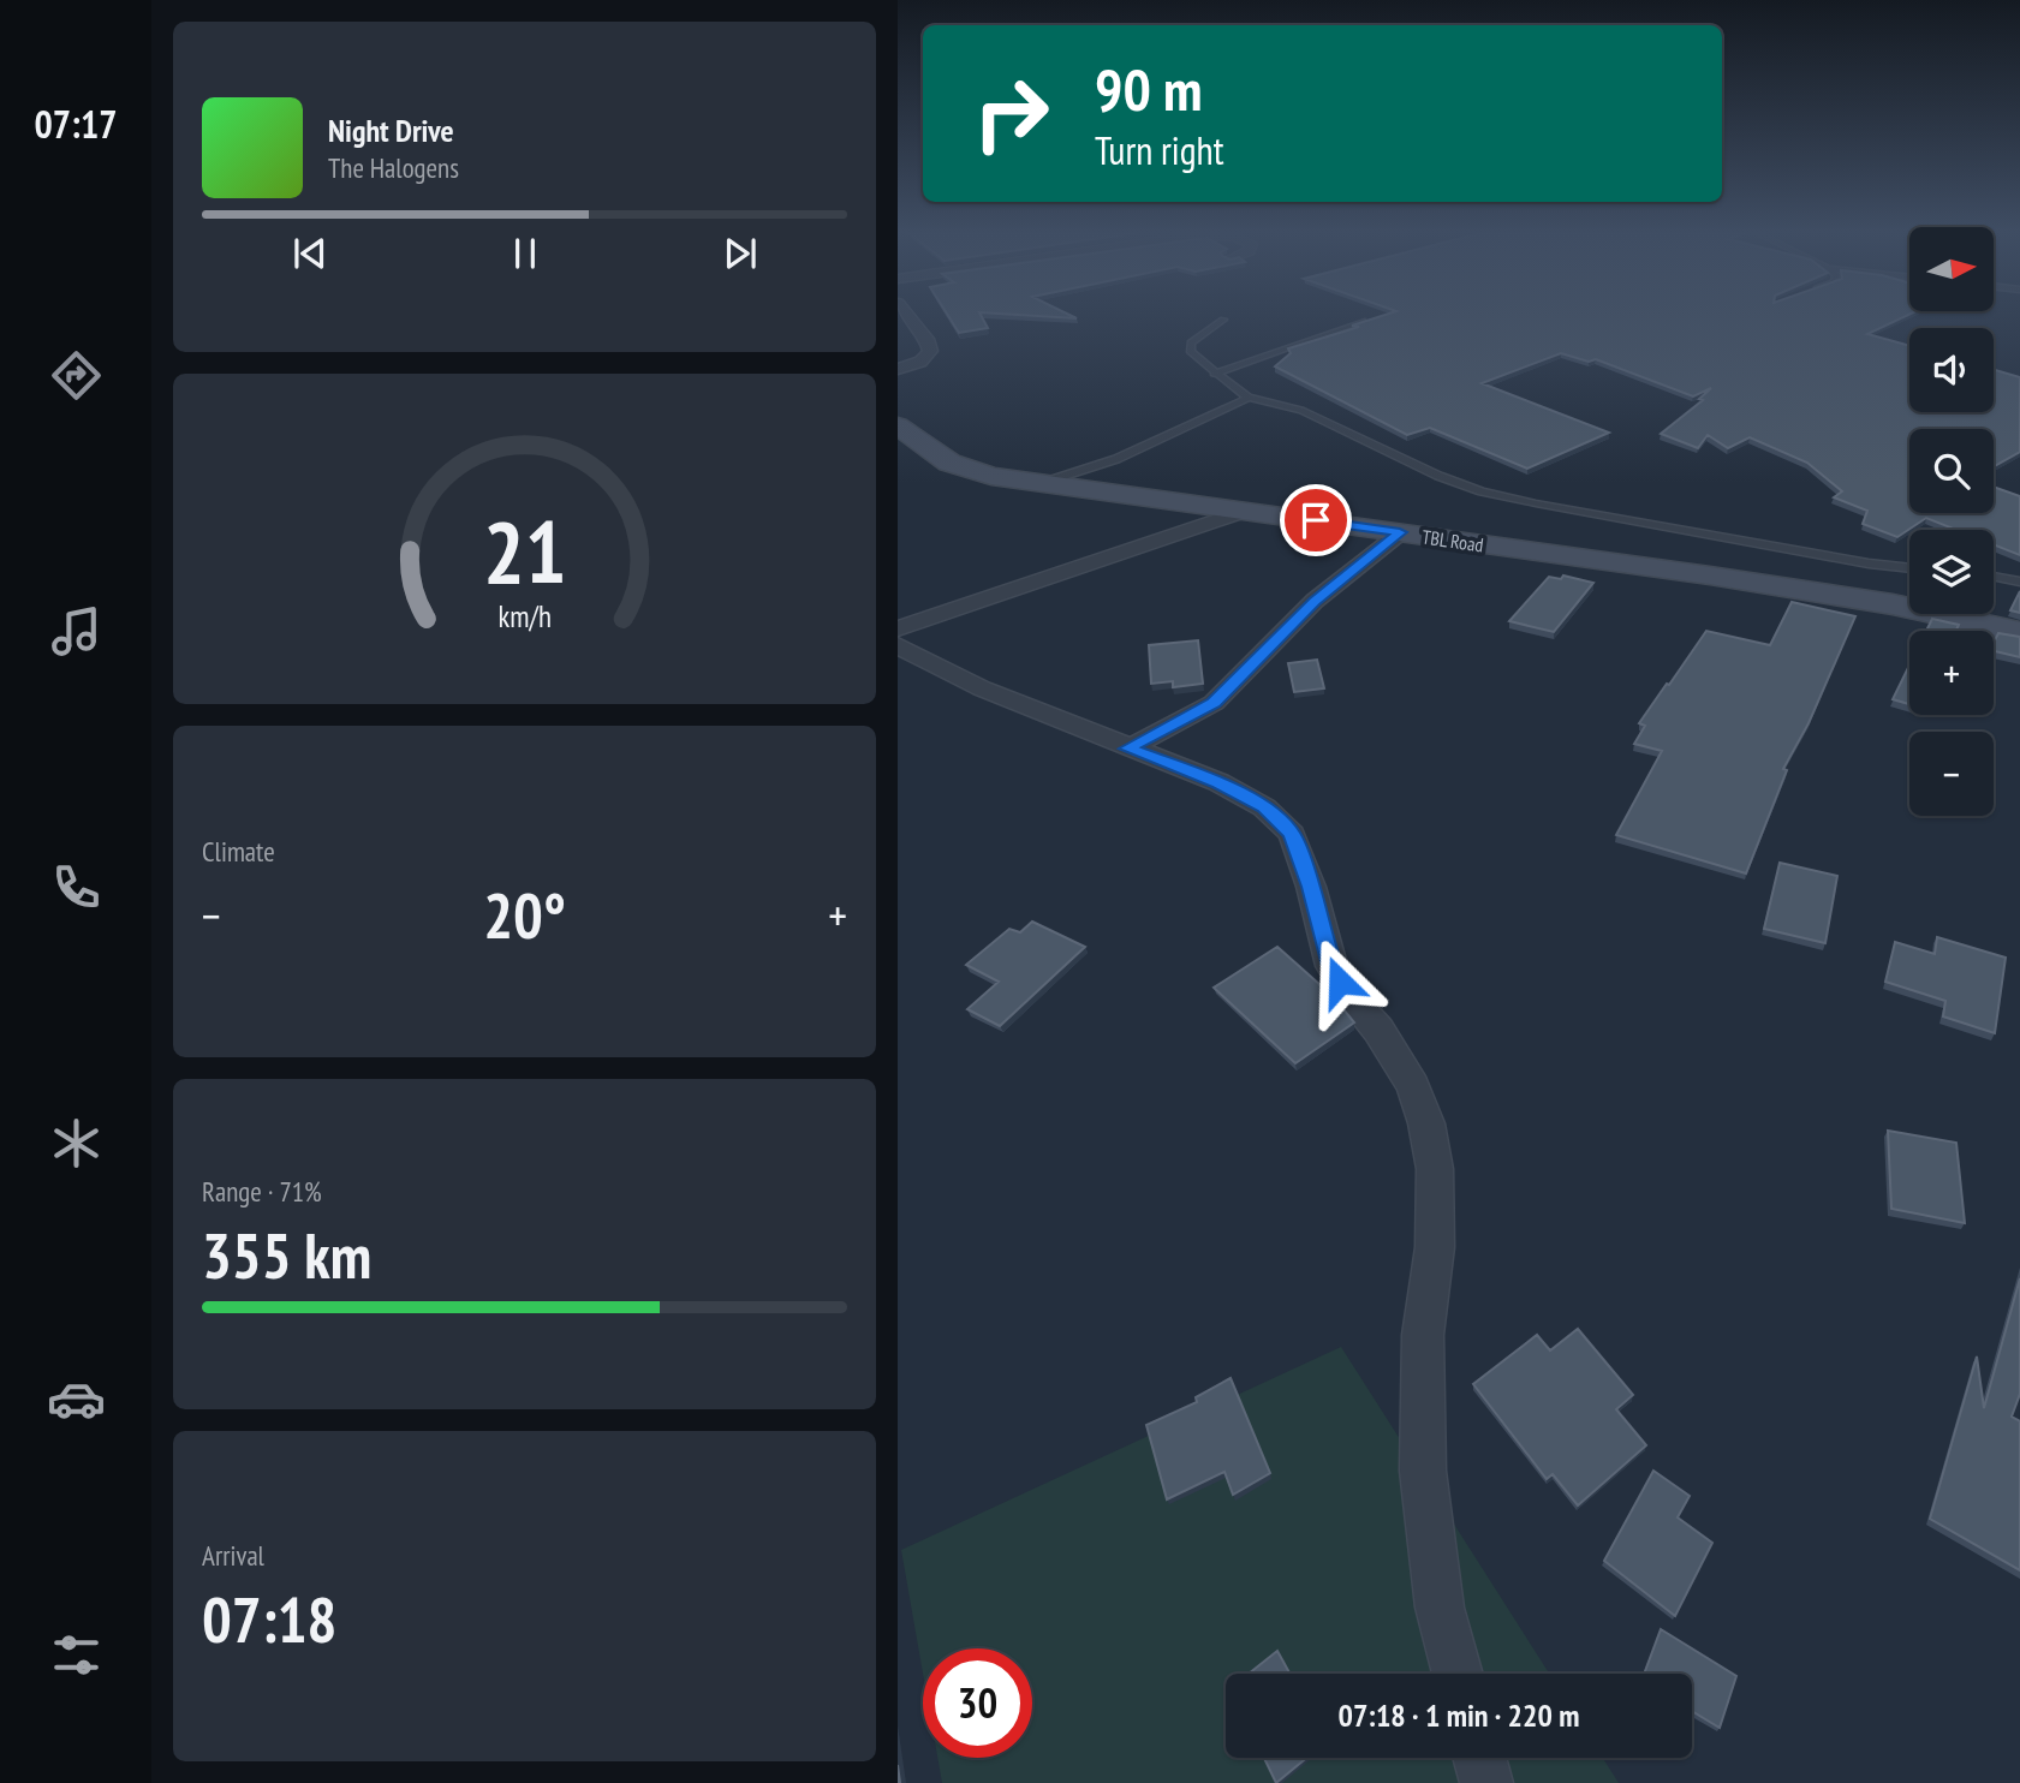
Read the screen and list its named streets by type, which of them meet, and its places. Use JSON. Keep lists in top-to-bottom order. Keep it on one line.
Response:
{"streets":{"street":["TBL Road"]},"north":"right","page":{"tabs":"07:17","turn":["90 m","Turn right"],"song":["Night Drive","The Halogens"],"map_buttons":["+","−"],"tile":["Climate",["Range · 71%","355 km"],["Arrival","07:18"]],"heat":["−","20°","+"],"limit":"30","trip":"07:18 · 1 min · 220 m","gauge":["21","km/h"]}}
